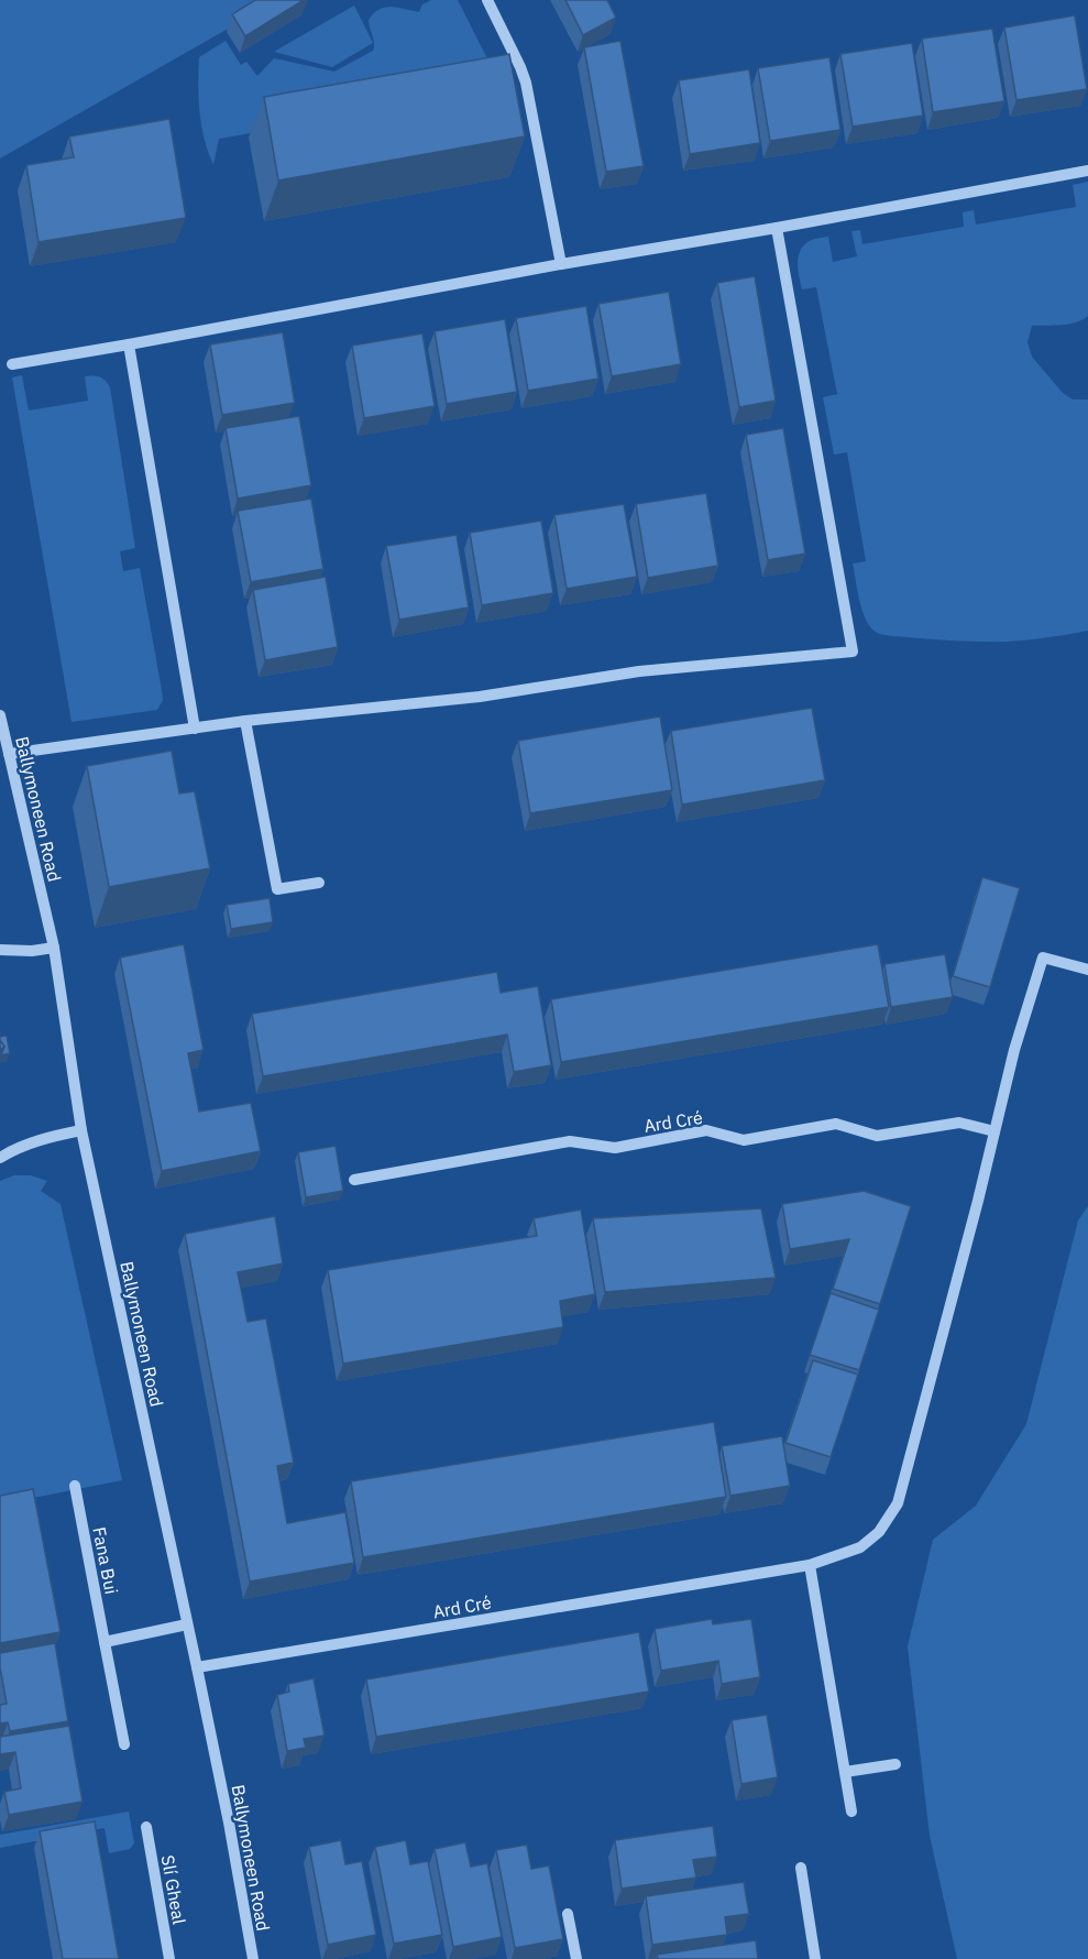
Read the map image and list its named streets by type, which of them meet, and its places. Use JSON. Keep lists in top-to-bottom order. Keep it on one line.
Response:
{"streets":{"street":["Ballymoneen Road","Ard Cré","Fana Bui","Slí Gheal"]},"crossings":[["Ballymoneen Road","Ard Cré"]]}
